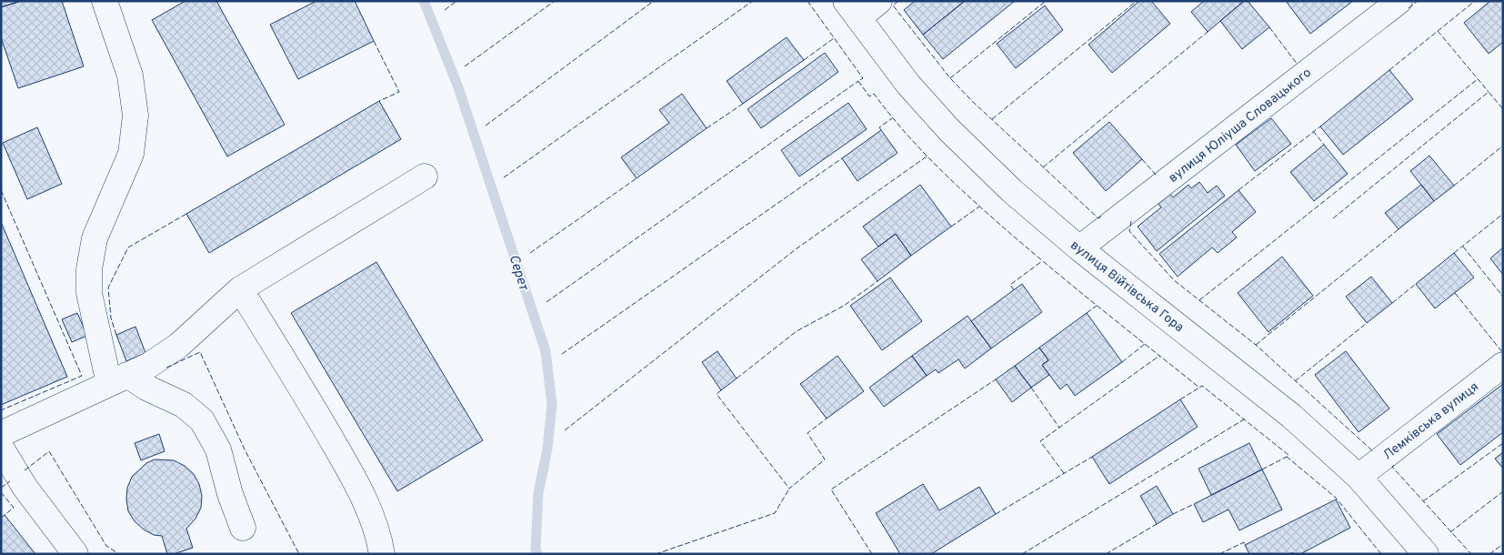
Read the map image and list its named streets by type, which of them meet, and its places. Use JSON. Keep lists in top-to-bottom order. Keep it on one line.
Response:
{"streets":{"street":["вулиця Юліуша Словацького","вулиця Війтівська Гора","Лемківська вулиця"]},"crossings":[["вулиця Юліуша Словацького","вулиця Війтівська Гора"],["вулиця Війтівська Гора","Лемківська вулиця"]],"water":["Серет"]}
